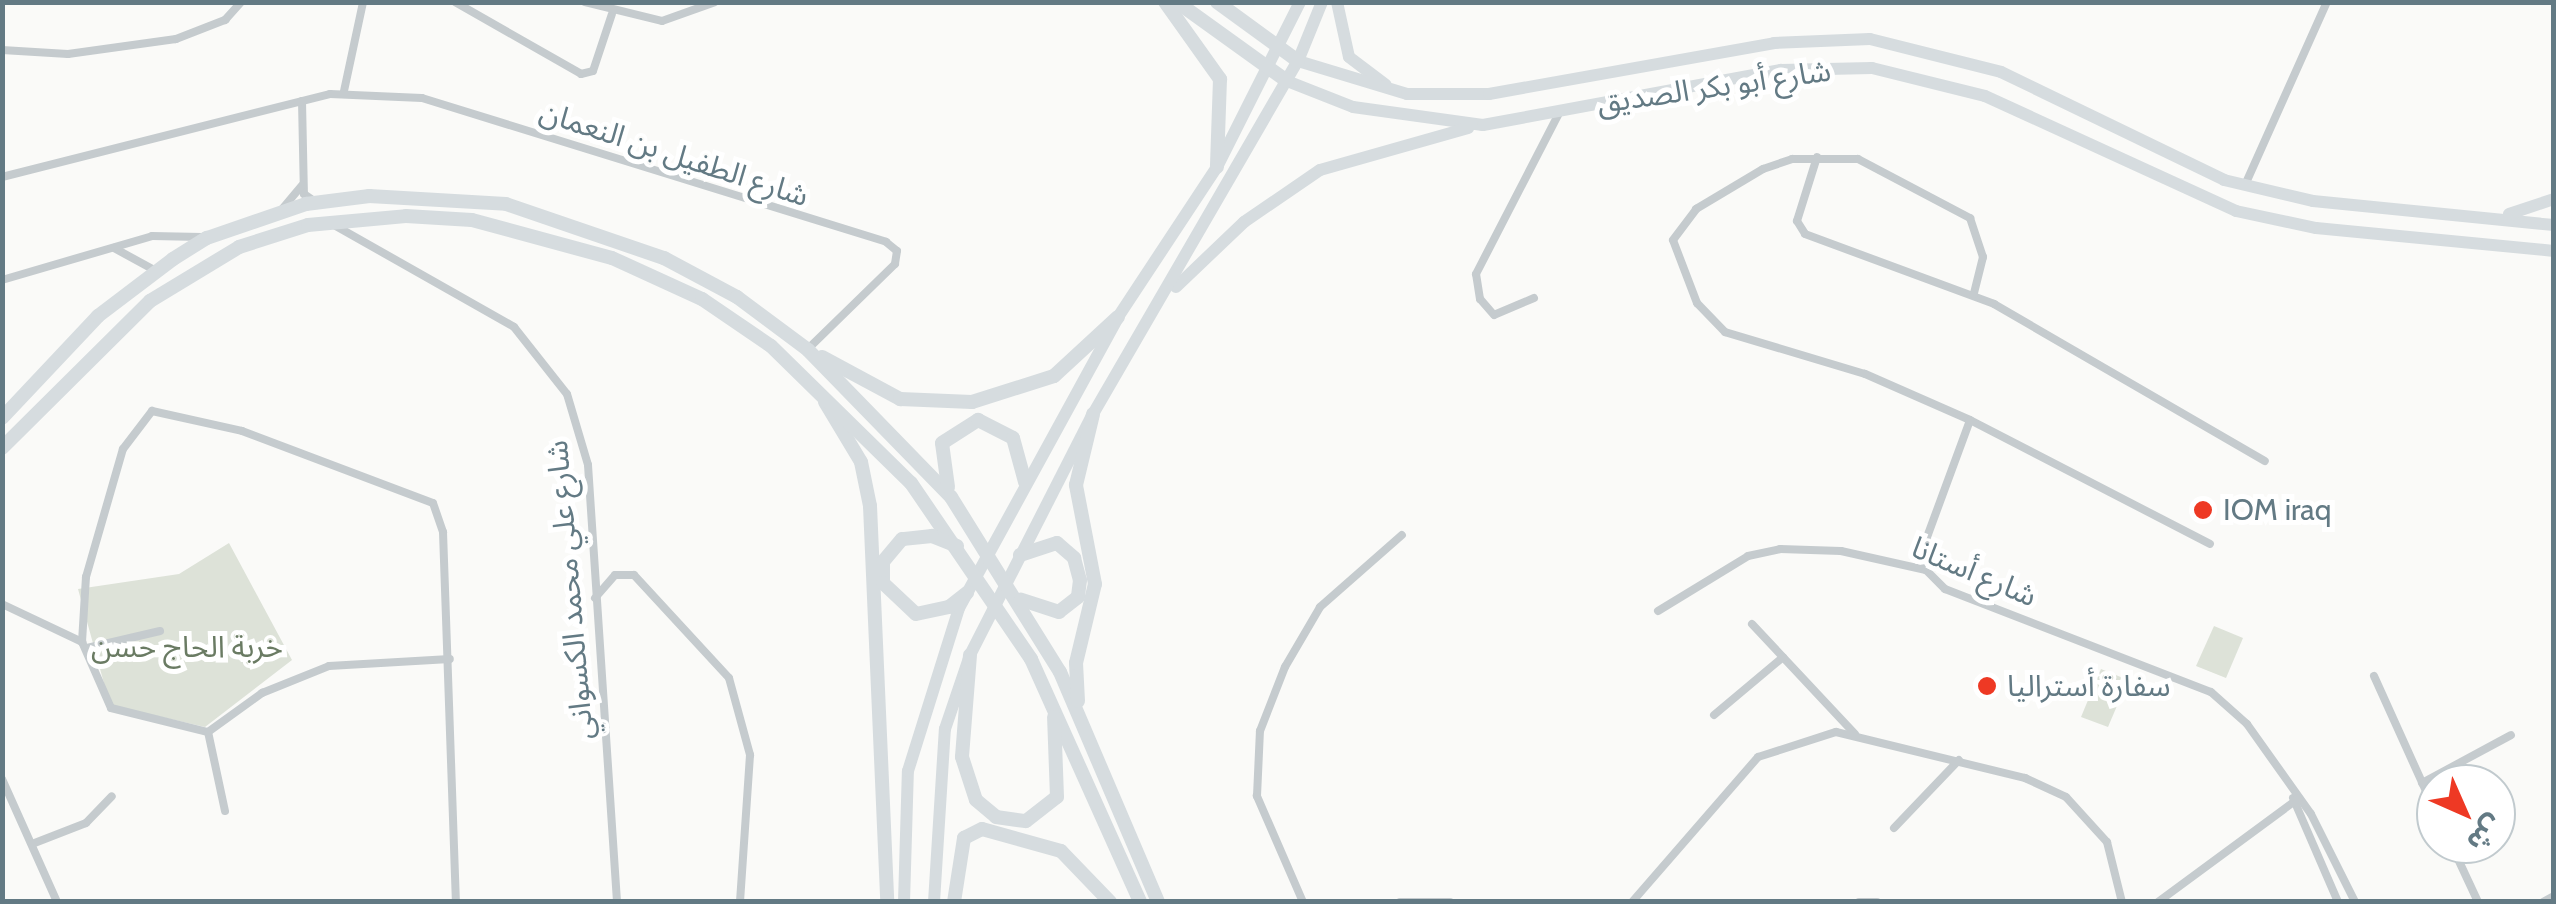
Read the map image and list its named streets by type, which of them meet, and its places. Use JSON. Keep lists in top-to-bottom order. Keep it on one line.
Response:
{"streets":{"highway":["شارع أبو بكر الصديق"],"street":["شارع الطفيل بن النعمان","شارع أستانا","شارع علي محمد الكسواني"]},"parks":["خربة الحاج حسن"],"places":["IOM iraq","سفارة أستراليا"],"north":"bottom right"}
